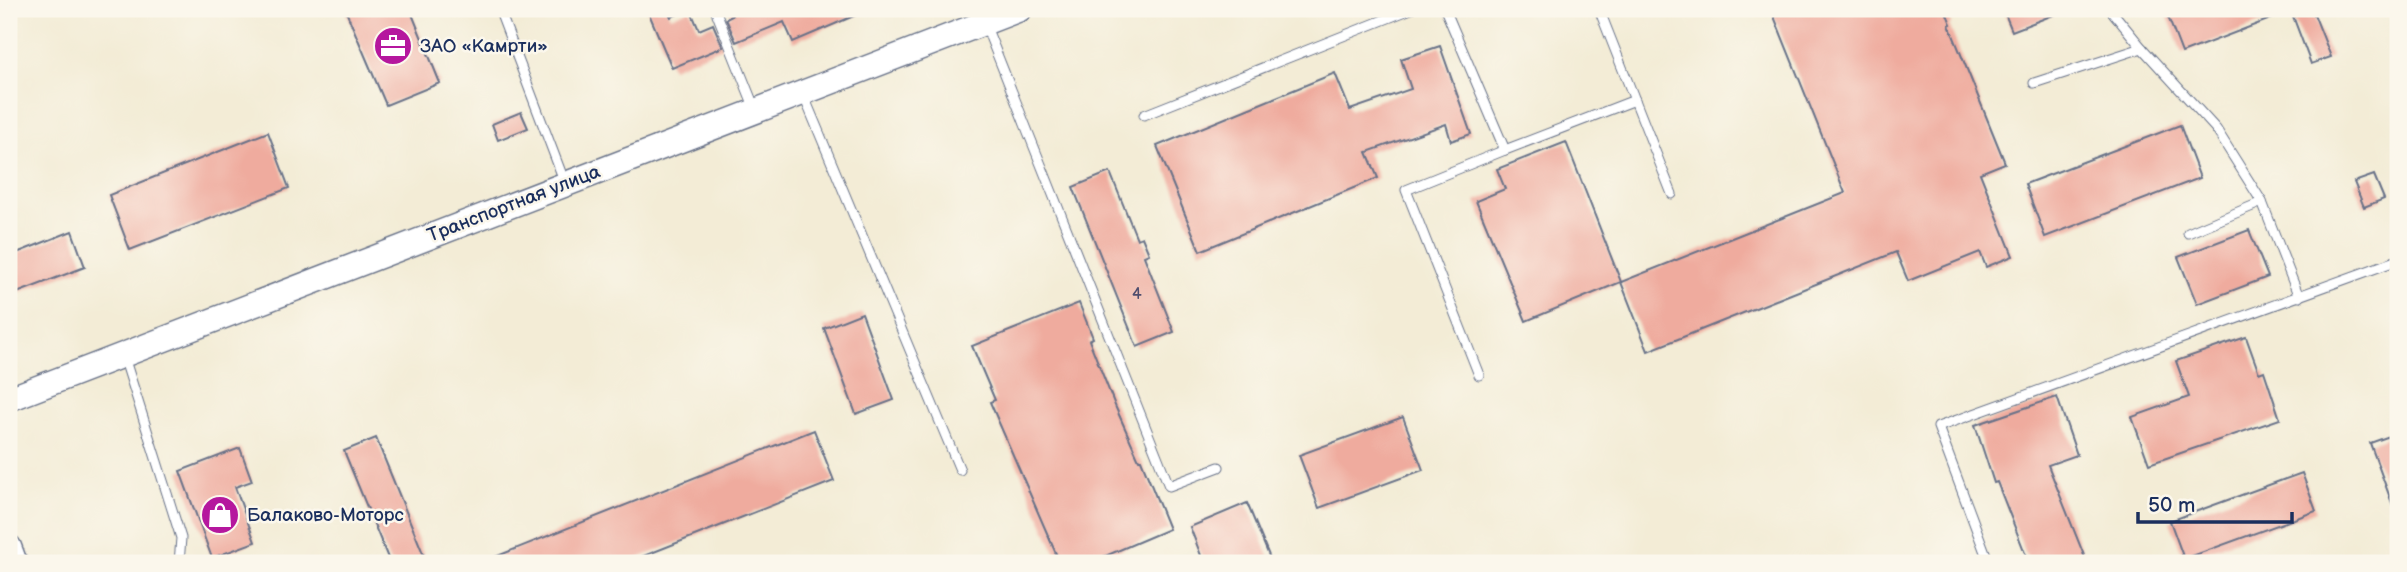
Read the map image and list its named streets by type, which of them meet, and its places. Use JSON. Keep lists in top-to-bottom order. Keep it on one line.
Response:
{"streets":{"main road":["Транспортная улица"]},"places":{"office":["ЗАО «Камрти»"],"shop":["Балаково-Моторс"]},"house_numbers":["4"],"scale_bar":"50 m"}
